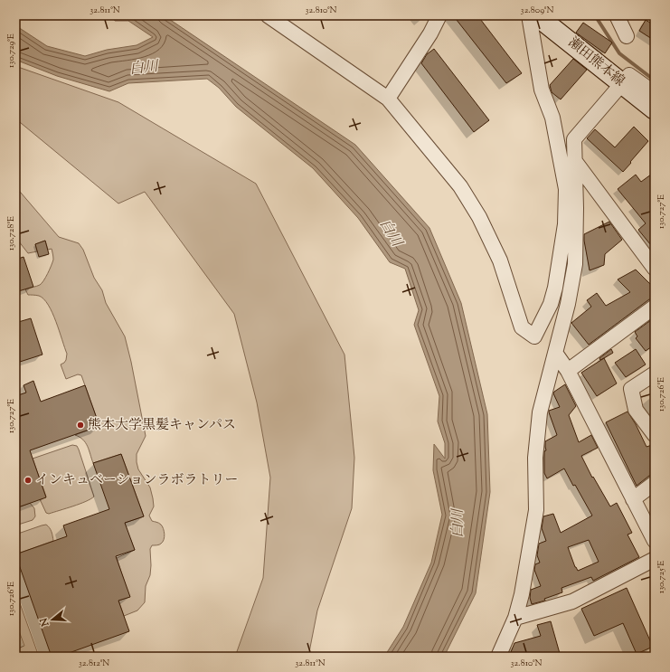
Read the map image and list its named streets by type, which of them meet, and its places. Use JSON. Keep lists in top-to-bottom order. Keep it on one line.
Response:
{"streets":{"main road":["瀬田熊本線"]},"water":["白川"],"places":["熊本大学黒髪キャンパス","インキュベーションラボラトリー"],"north":"left","coordinates":["32.811°N","32.810°N","32.809°N","130.729°E","130.727°E","130.728°E","130.726°E","130.725°E","32.812°N"]}
